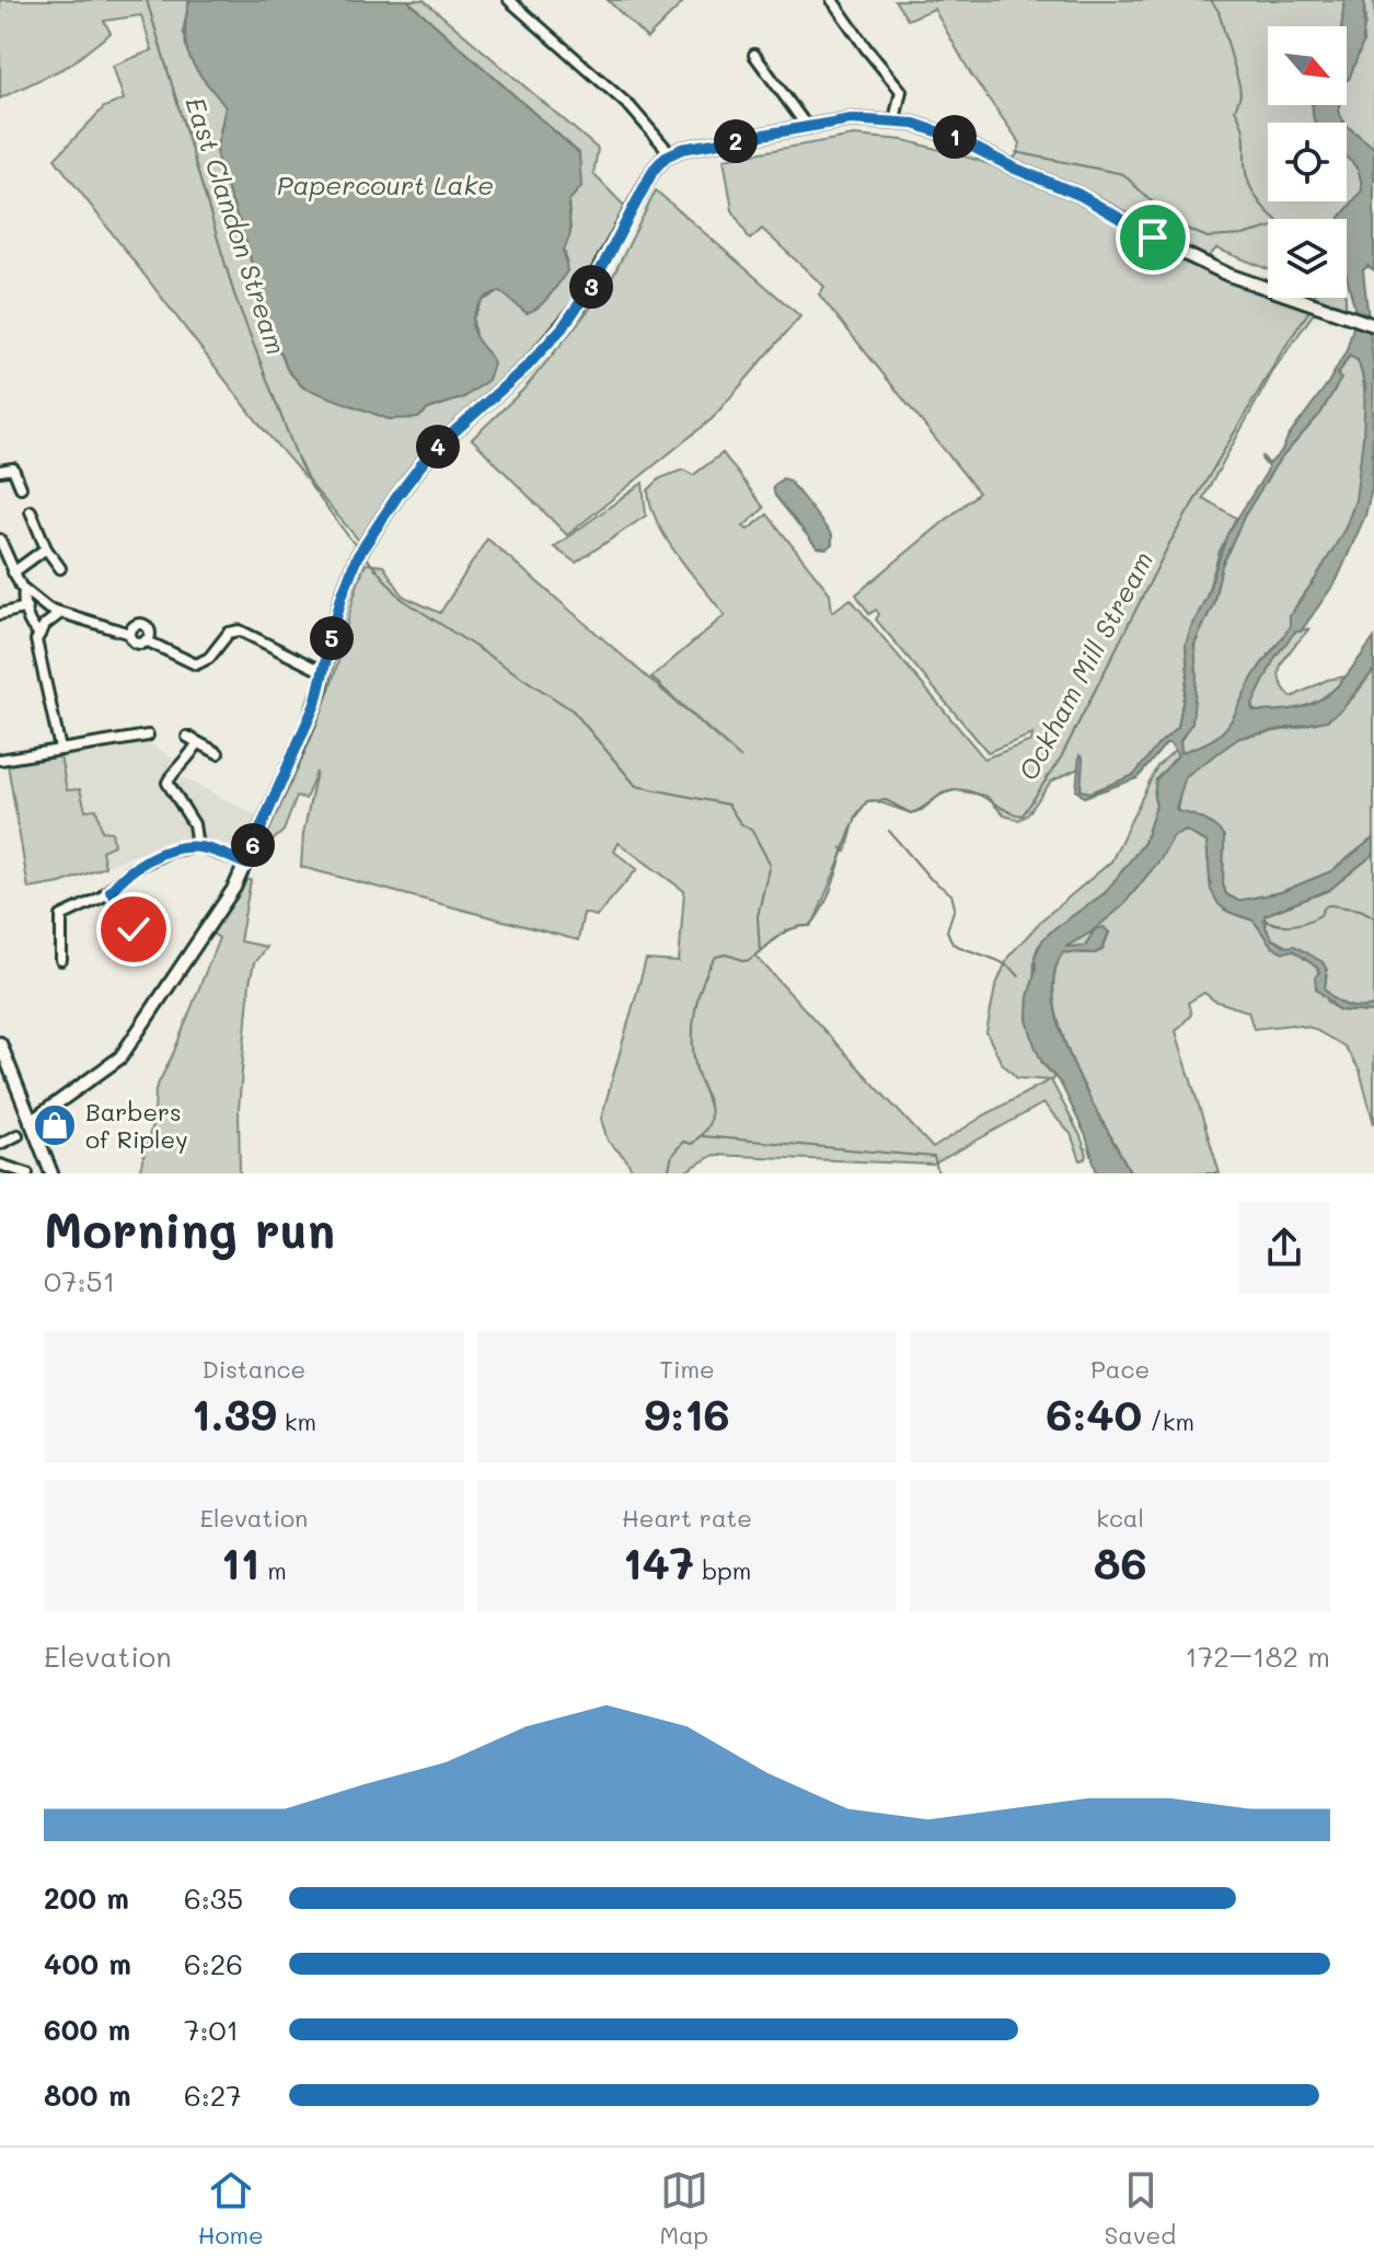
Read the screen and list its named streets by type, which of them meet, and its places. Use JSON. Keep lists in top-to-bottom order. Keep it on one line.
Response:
{"water":["Papercourt Lake","East Clandon Stream","Ockham Mill Stream"],"places":{"shop":["Barbers of Ripley"]},"north":"bottom right","page":{"pins":["1","2","3","4","5","6"],"heading":["Morning run","07:51"],"stats":[["Distance","1.39 km"],["Time","9:16"],["Pace","6:40 /km"],["Elevation","11 m"],["Heart rate","147 bpm"],["kcal","86"]],"chart":["Elevation","172–182 m"],"list":[{"name":"200 m","note":"6:35"},{"name":"400 m","note":"6:26"},{"name":"600 m","note":"7:01"},{"name":"800 m","note":"6:27"}],"tabs":["Home","Map","Saved"]}}
